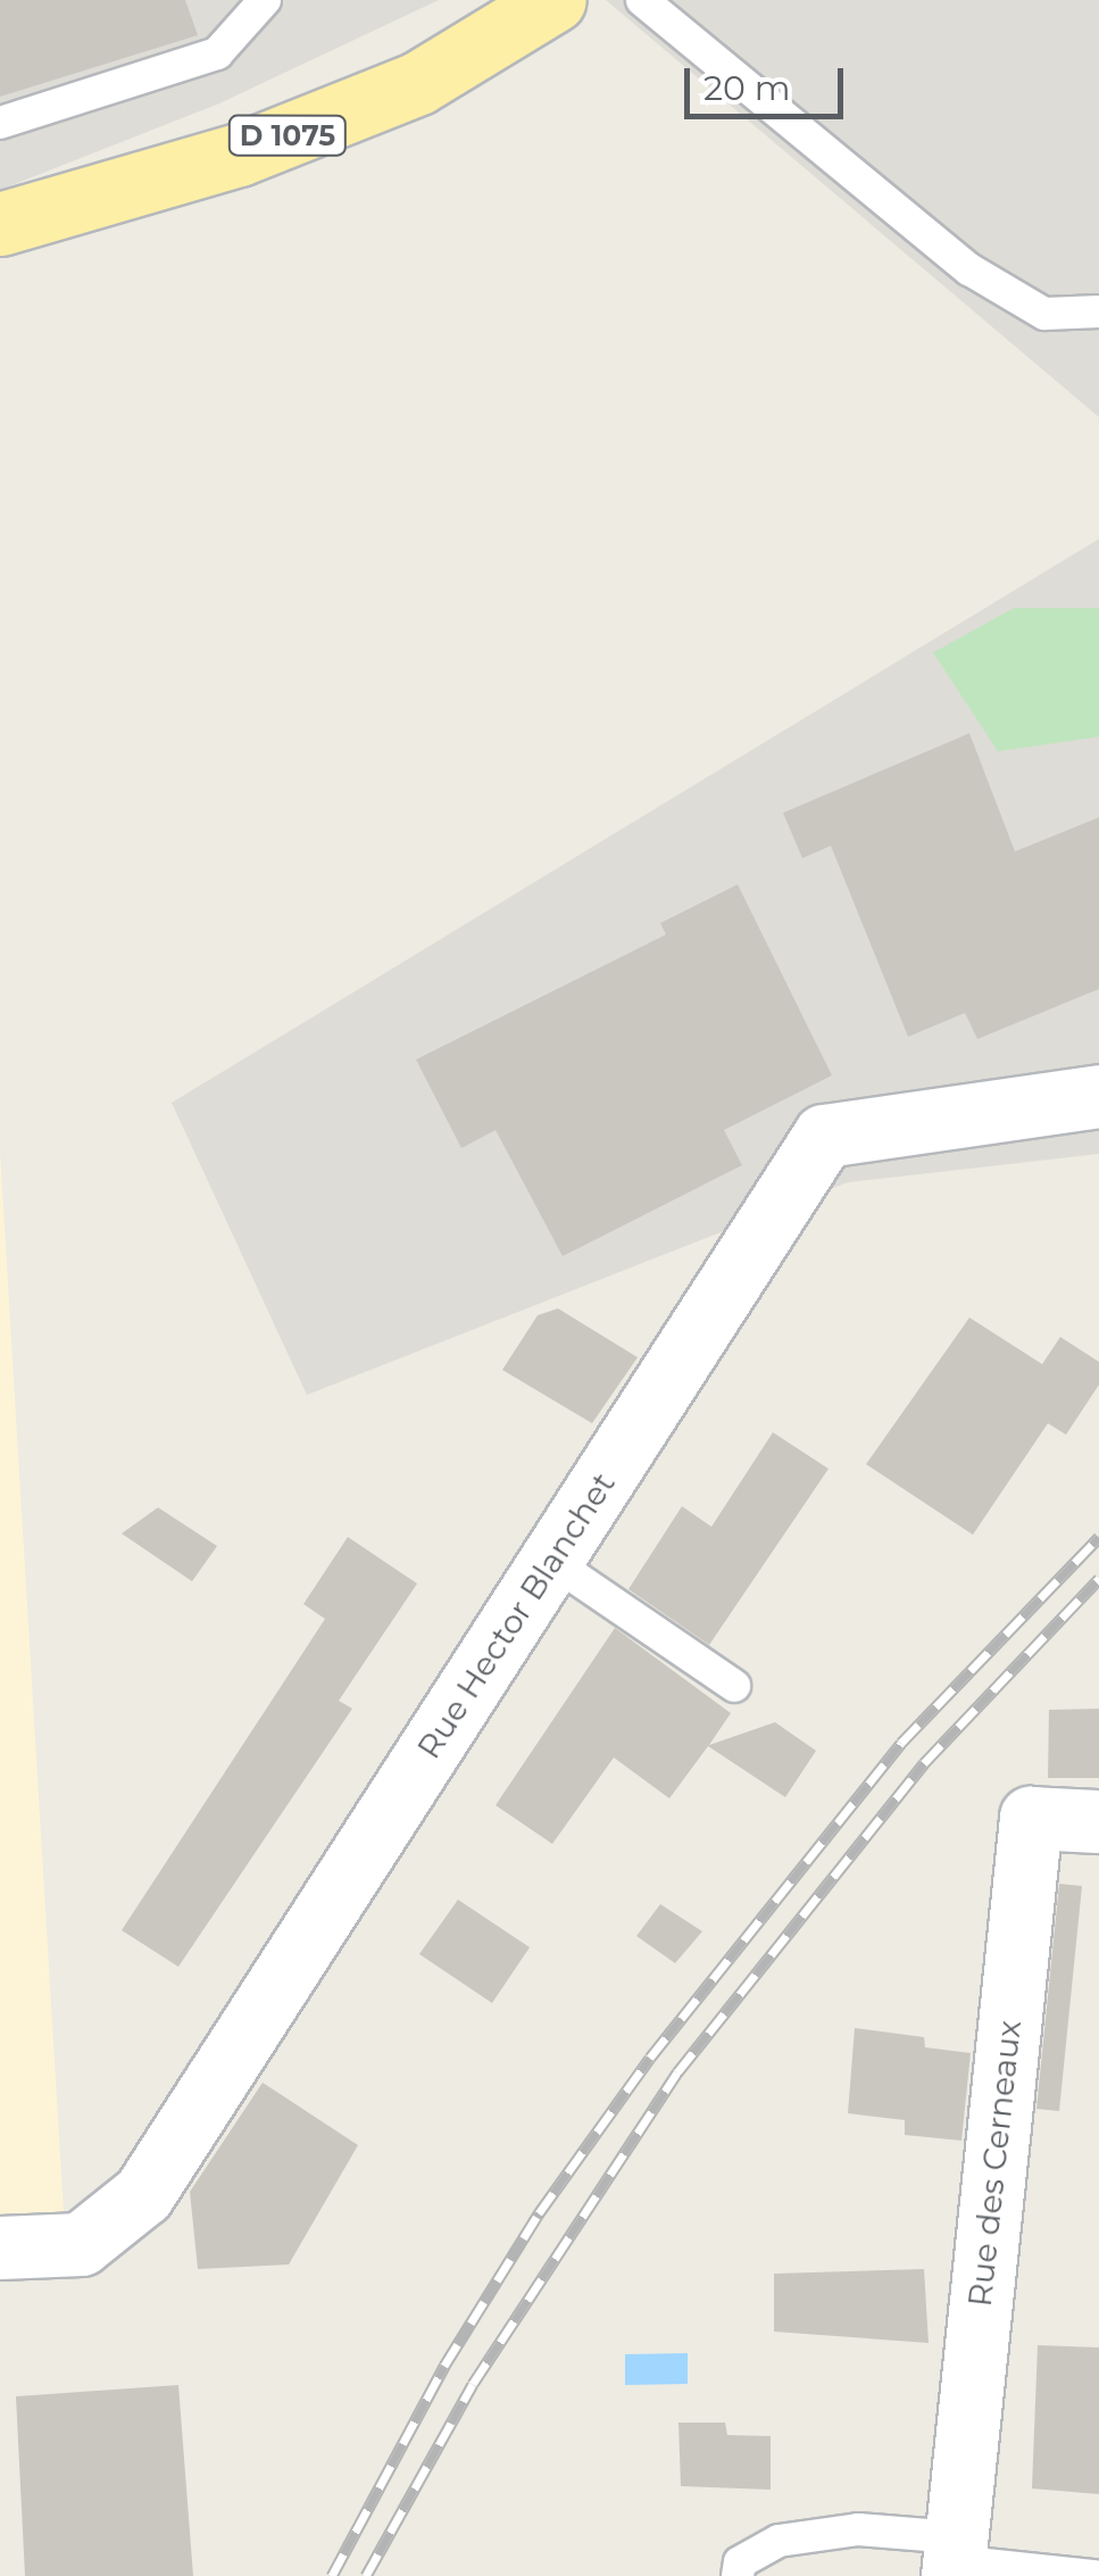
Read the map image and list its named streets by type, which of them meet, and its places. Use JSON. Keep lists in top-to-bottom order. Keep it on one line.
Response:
{"streets":{"main road":["D 1075"],"street":["Rue Hector Blanchet","Rue des Cerneaux"]},"scale_bar":"20 m"}
